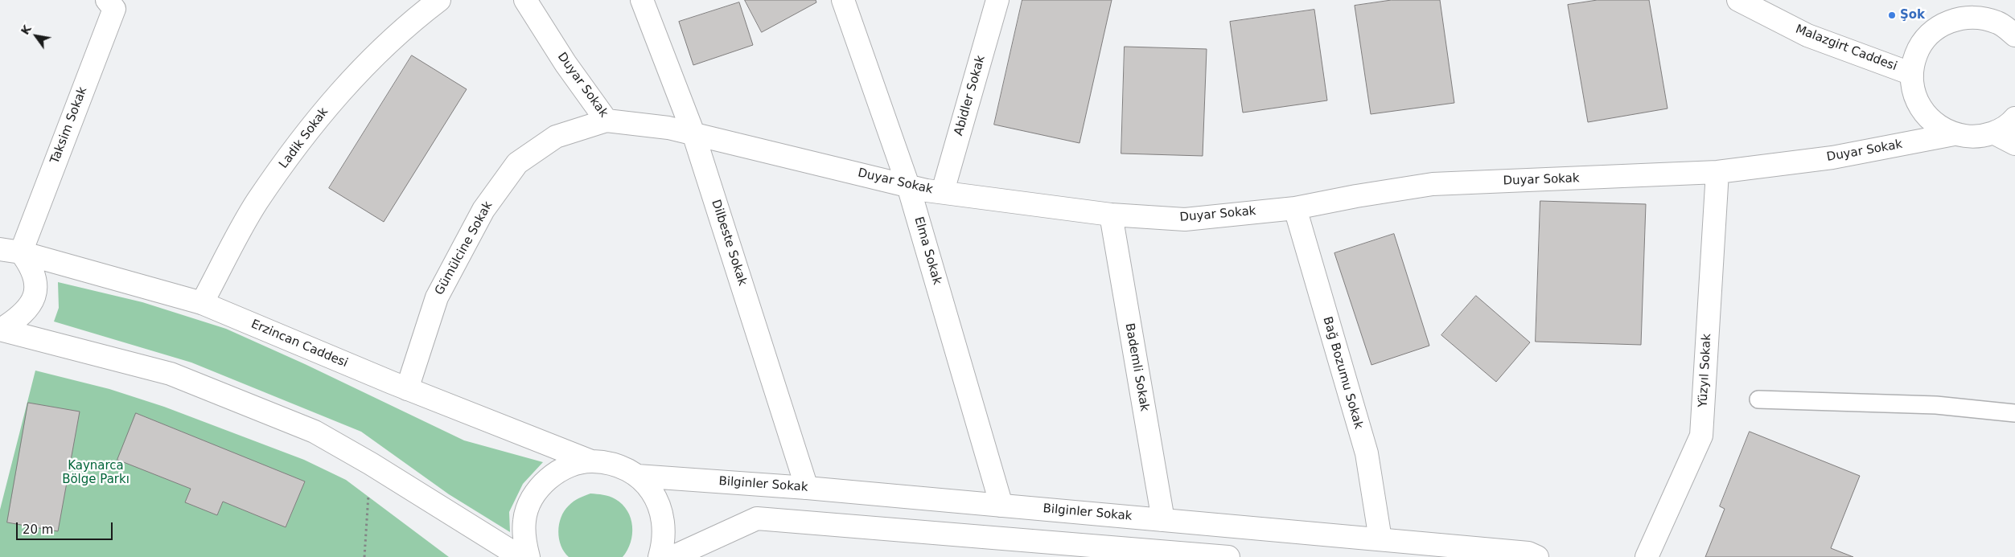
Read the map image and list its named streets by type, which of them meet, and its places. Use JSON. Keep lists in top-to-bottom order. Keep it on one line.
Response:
{"streets":{"street":["Malazgirt Caddesi","Duyar Sokak","Abidler Sokak","Taksim Sokak","Ladik Sokak","Dilbeste Sokak","Gümülcine Sokak","Elma Sokak","Erzincan Caddesi","Bademli Sokak","Yüzyıl Sokak","Bağ Bozumu Sokak","Bilginler Sokak"]},"crossings":[["Duyar Sokak","Abidler Sokak"],["Duyar Sokak","Dilbeste Sokak"],["Duyar Sokak","Gümülcine Sokak"],["Duyar Sokak","Elma Sokak"],["Duyar Sokak","Bademli Sokak"],["Duyar Sokak","Yüzyıl Sokak"],["Duyar Sokak","Bağ Bozumu Sokak"],["Taksim Sokak","Erzincan Caddesi"],["Ladik Sokak","Erzincan Caddesi"],["Dilbeste Sokak","Bilginler Sokak"],["Gümülcine Sokak","Erzincan Caddesi"],["Elma Sokak","Bilginler Sokak"],["Erzincan Caddesi","Bilginler Sokak"],["Bademli Sokak","Bilginler Sokak"],["Bağ Bozumu Sokak","Bilginler Sokak"]],"parks":["Kaynarca Bölge Parkı"],"places":["Şok"],"scale_bar":"20 m","north":"top left"}
